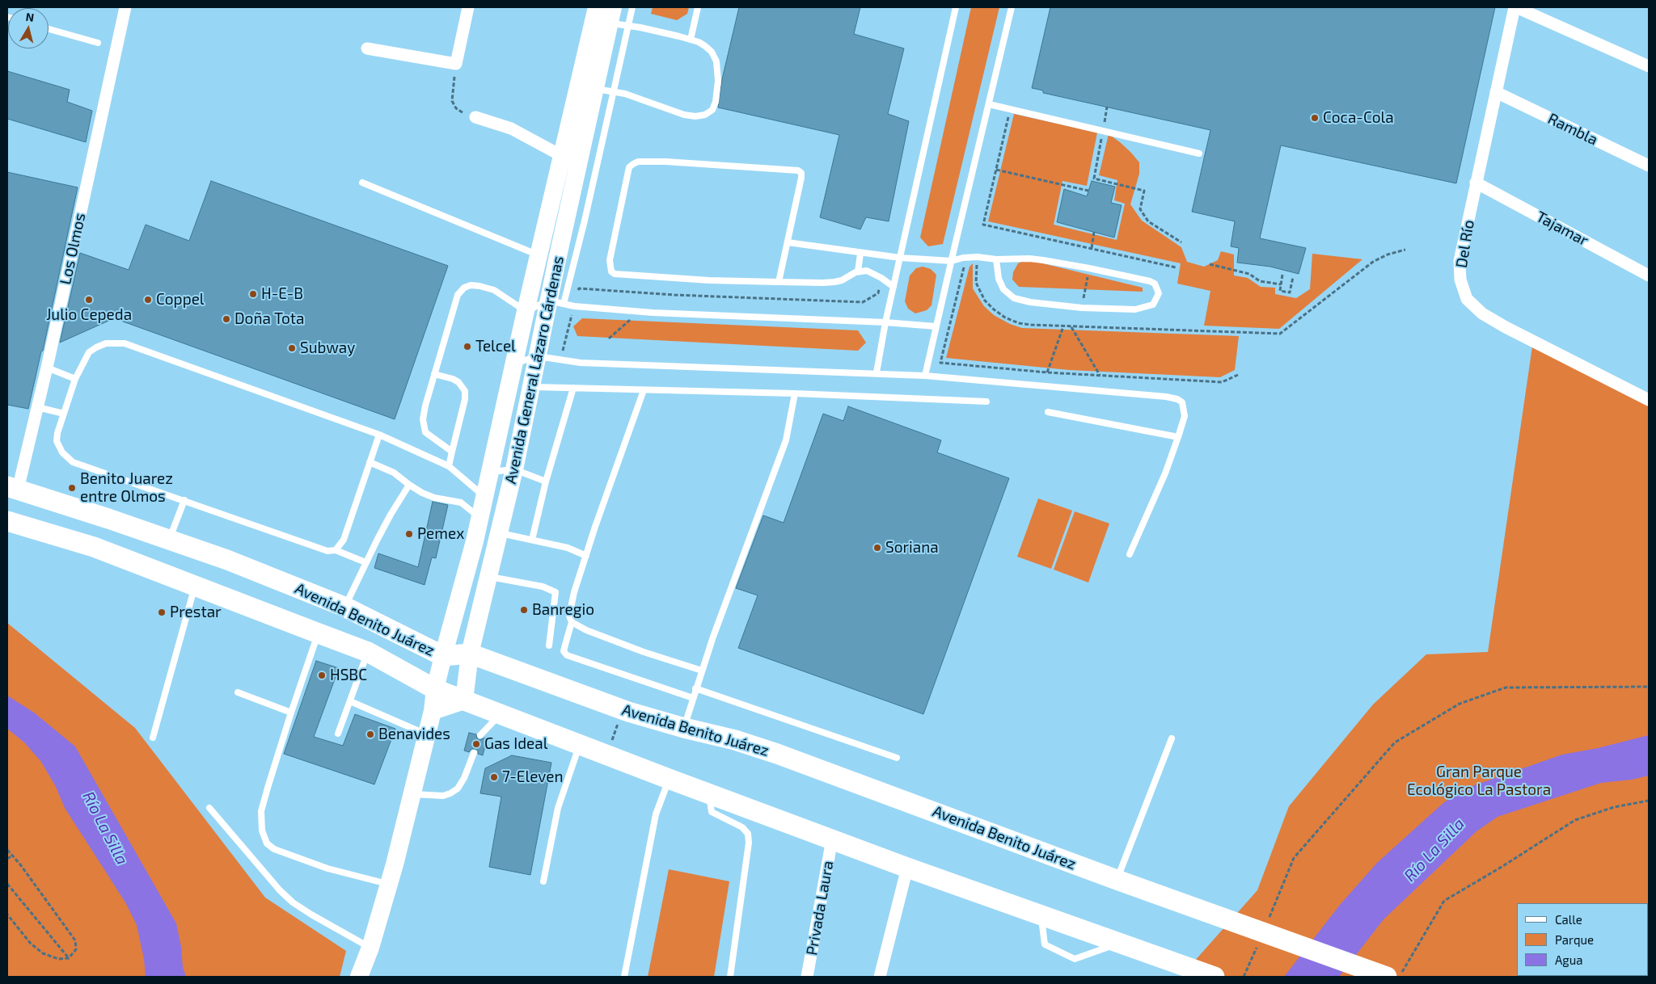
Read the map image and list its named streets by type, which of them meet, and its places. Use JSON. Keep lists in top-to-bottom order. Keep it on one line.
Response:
{"streets":{"main road":["Avenida Benito Juárez"],"street":["Rambla","Tajamar","Del Río","Los Olmos","Avenida General Lázaro Cárdenas","Privada Laura"]},"crossings":[["Rambla","Del Río"],["Tajamar","Del Río"],["Los Olmos","Avenida Benito Juárez"],["Avenida General Lázaro Cárdenas","Avenida Benito Juárez"],["Avenida Benito Juárez","Privada Laura"]],"water":["Río La Silla"],"parks":["Gran Parque Ecológico La Pastora"],"places":["Coca-Cola","H-E-B","Julio Cepeda","Coppel","Doña Tota","Telcel","Subway","Benito Juarez entre Olmos","Pemex","Soriana","Banregio","Prestar","HSBC","Benavides","Gas Ideal","7-Eleven"],"legend":["Calle","Parque","Agua"],"north":"top"}
